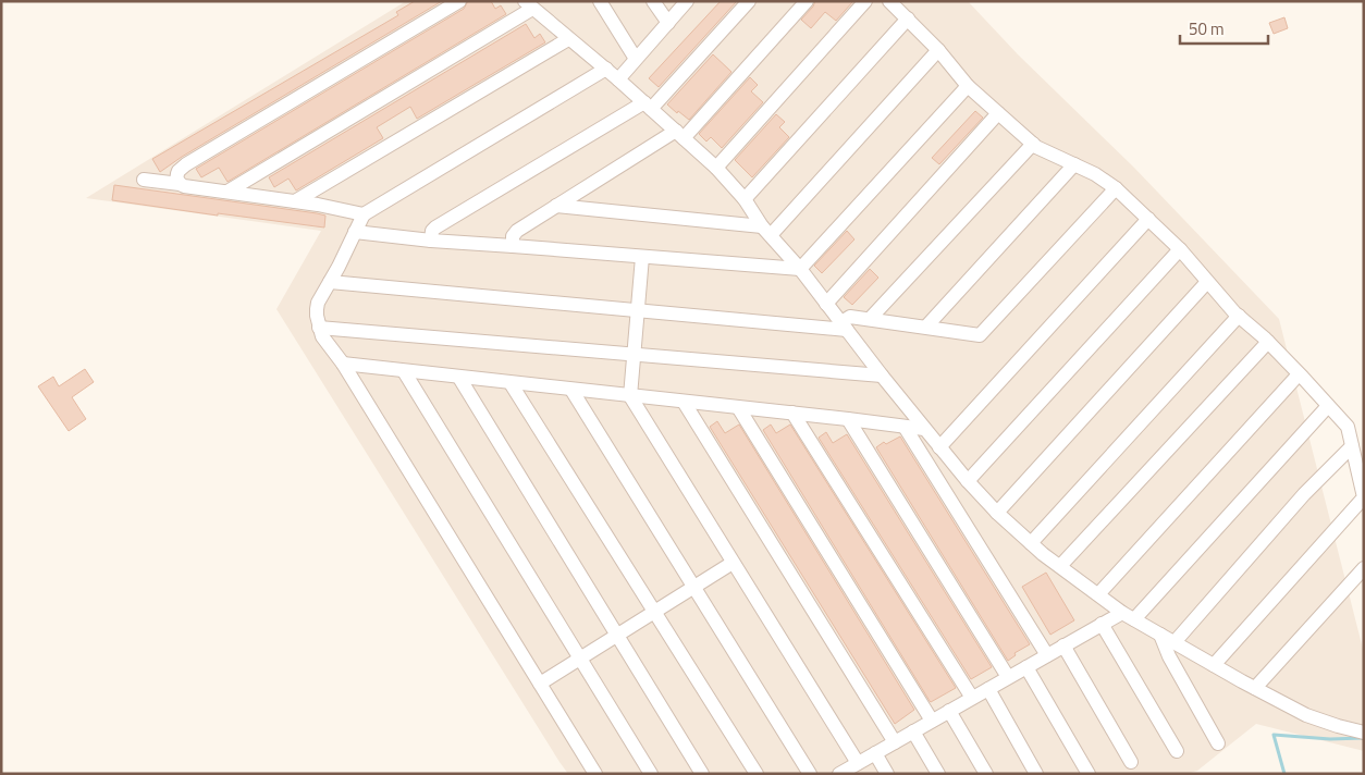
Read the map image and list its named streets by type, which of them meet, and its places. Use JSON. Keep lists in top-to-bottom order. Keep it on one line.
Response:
{"scale_bar":"50 m"}
